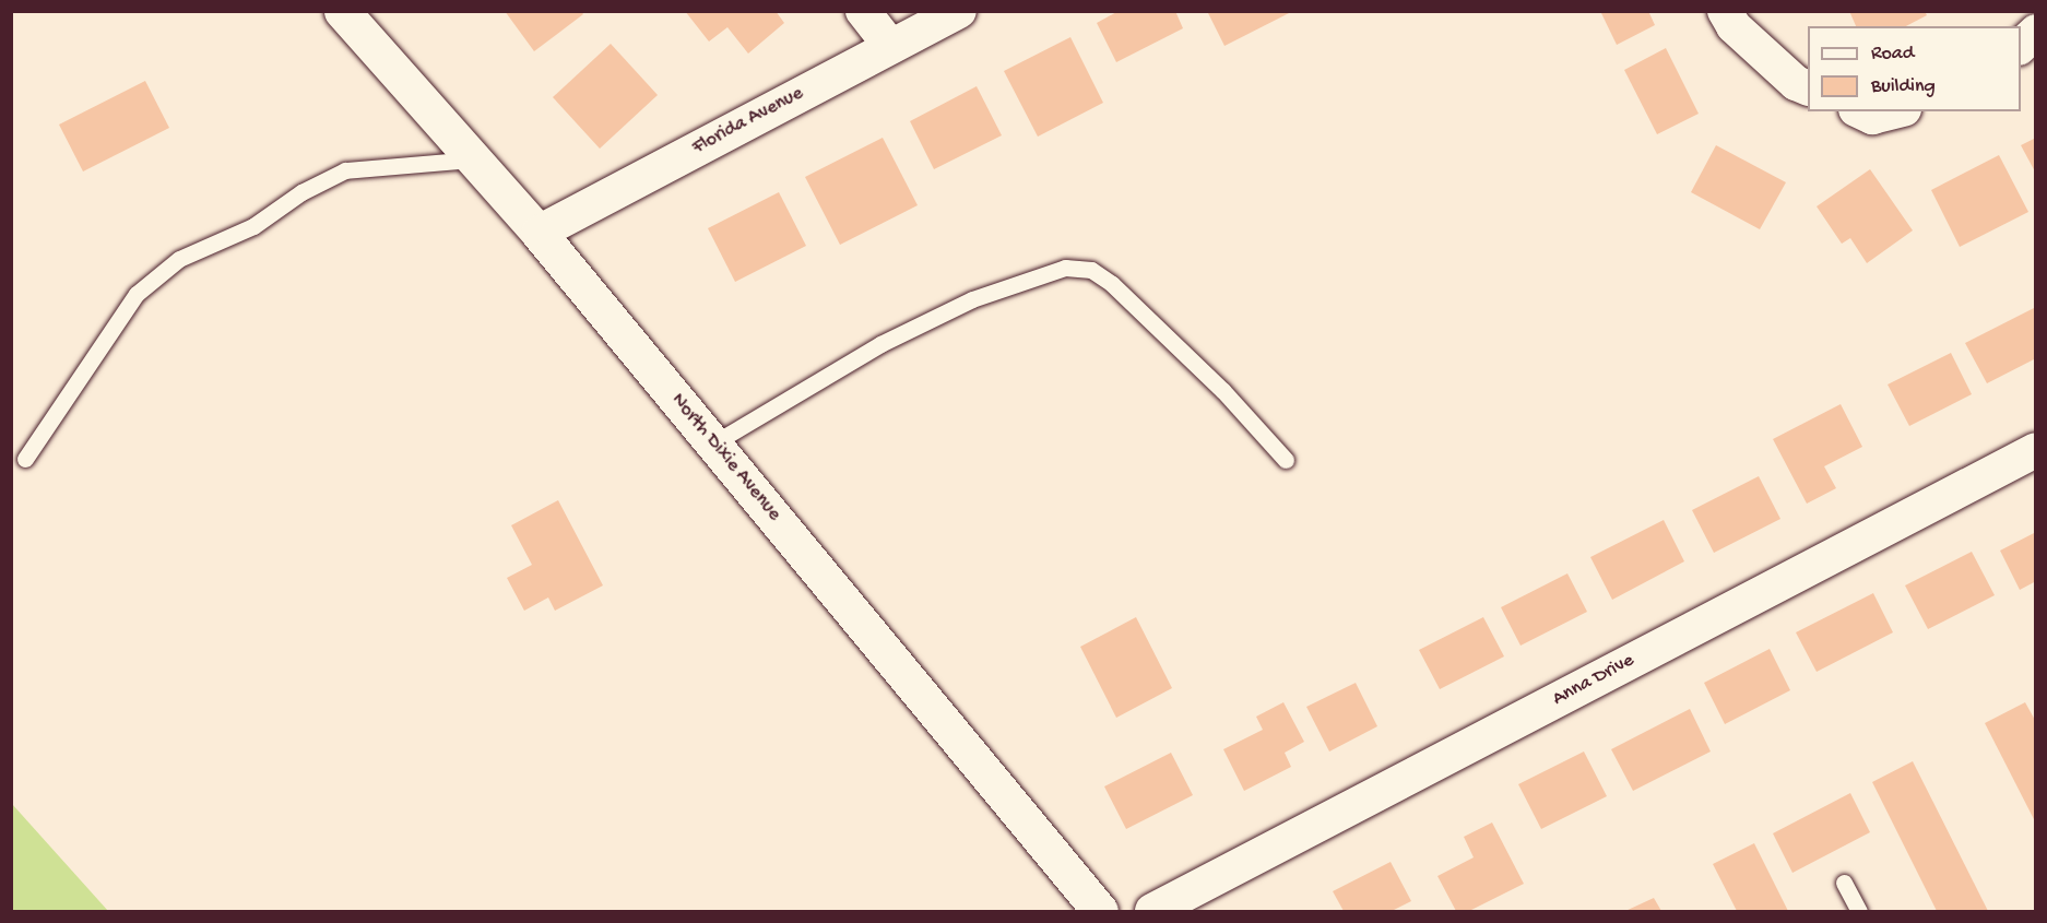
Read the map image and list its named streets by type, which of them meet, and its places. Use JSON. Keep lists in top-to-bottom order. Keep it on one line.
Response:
{"streets":{"street":["Florida Avenue","North Dixie Avenue","Anna Drive"]},"crossings":[["Florida Avenue","North Dixie Avenue"]],"legend":["Road","Building"]}
